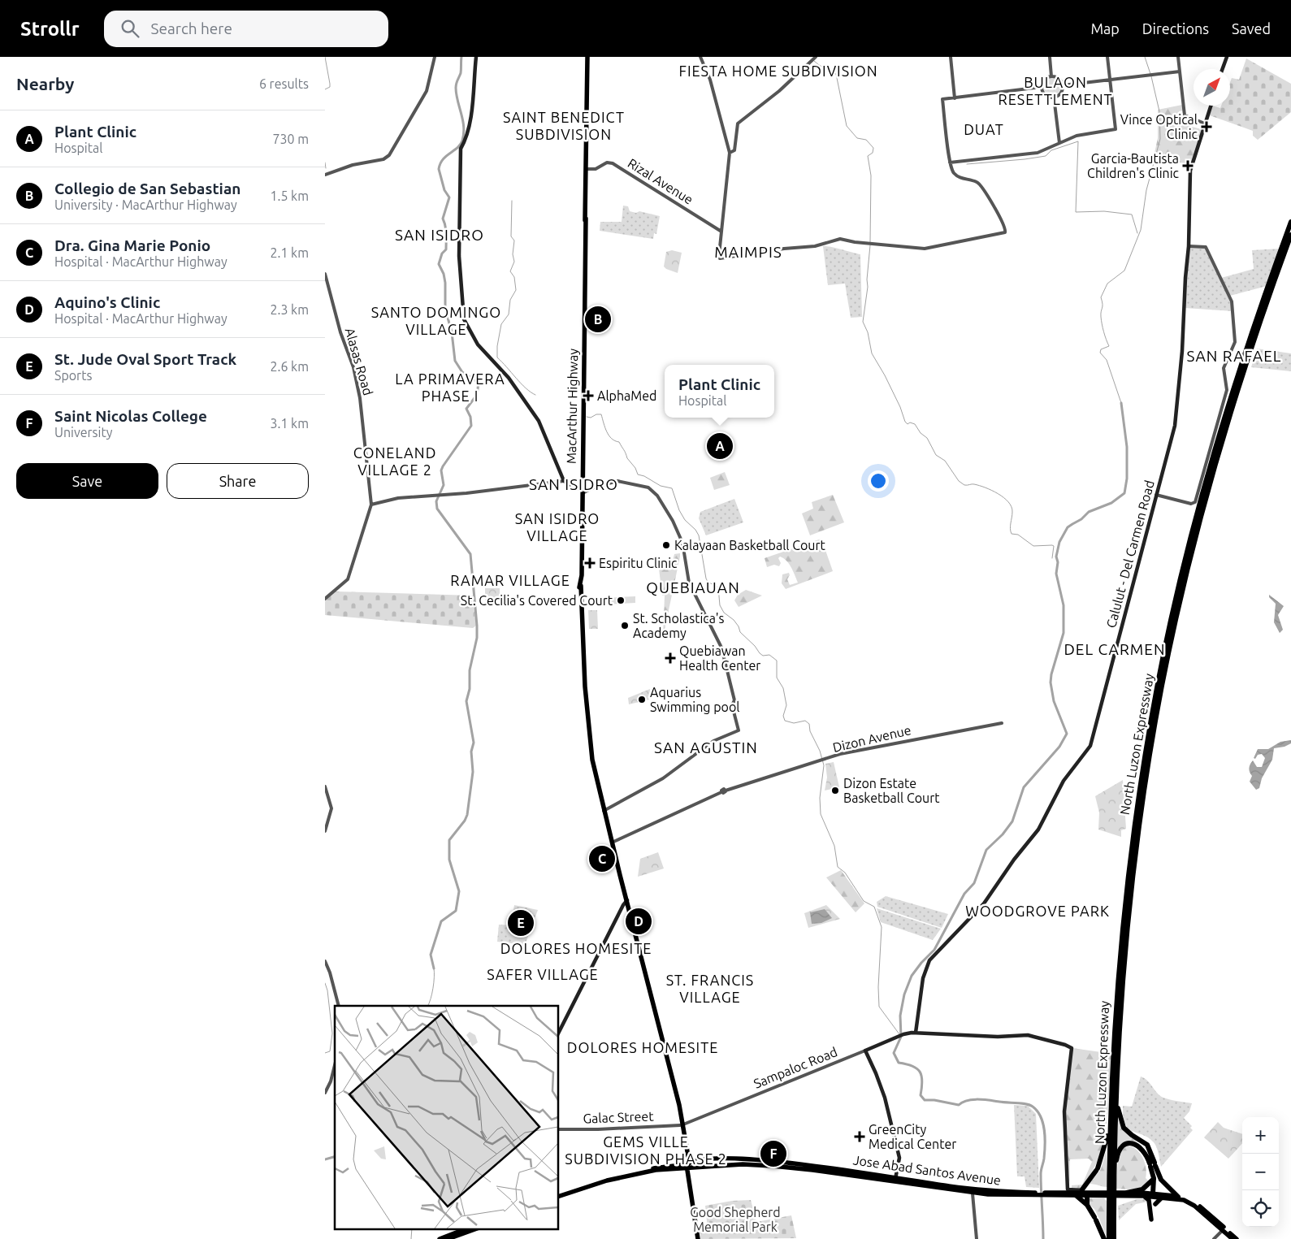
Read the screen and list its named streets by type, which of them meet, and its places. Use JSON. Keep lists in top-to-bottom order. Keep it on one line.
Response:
{"streets":{"highway":["MacArthur Highway","North Luzon Expressway","Jose Abad Santos Avenue"],"main road":["Calulut - Del Carmen Road","Sampaloc Road"],"street":["Rizal Avenue","Alasas Road","Dizon Avenue","Galac Street"]},"crossings":[["Rizal Avenue","MacArthur Highway"],["MacArthur Highway","Dizon Avenue"],["MacArthur Highway","Sampaloc Road"],["MacArthur Highway","Galac Street"],["MacArthur Highway","Jose Abad Santos Avenue"],["Calulut - Del Carmen Road","Sampaloc Road"],["Sampaloc Road","Galac Street"],["Sampaloc Road","Jose Abad Santos Avenue"]],"districts":["FIESTA HOME SUBDIVISION","BULAON RESETTLEMENT","SAINT BENEDICT SUBDIVISION","DUAT","SAN ISIDRO","MAIMPIS","SANTO DOMINGO VILLAGE","SAN RAFAEL","LA PRIMAVERA PHASE I","CONELAND VILLAGE 2","SAN ISIDRO","SAN ISIDRO VILLAGE","RAMAR VILLAGE","QUEBIAUAN","DEL CARMEN","SAN AGUSTIN","WOODGROVE PARK","DOLORES HOMESITE","SAFER VILLAGE","ST. FRANCIS VILLAGE","DOLORES HOMESITE","GEMS VILLE SUBDIVISION PHASE 2"],"parks":["Good Shepherd Memorial Park"],"places":{"health":["Vince Optical Clinic","Garcia-Bautista Children's Clinic","AlphaMed","Espiritu Clinic","Quebiawan Health Center","GreenCity Medical Center"],"other":["Kalayaan Basketball Court","St. Cecilia's Covered Court","St. Scholastica's Academy","Aquarius Swimming pool","Dizon Estate Basketball Court"]},"north":"top right","page":{"header":"Strollr","search":"Search here","nav":["Map","Directions","Saved"],"heading":["Nearby","6 results"],"list":[{"mark":"A","name":"Plant Clinic","note":"Hospital","value":"730 m"},{"mark":"B","name":"Collegio de San Sebastian","note":"University · MacArthur Highway","value":"1.5 km"},{"mark":"C","name":"Dra. Gina Marie Ponio","note":"Hospital · MacArthur Highway","value":"2.1 km"},{"mark":"D","name":"Aquino's Clinic","note":"Hospital · MacArthur Highway","value":"2.3 km"},{"mark":"E","name":"St. Jude Oval Sport Track","note":"Sports","value":"2.6 km"},{"mark":"F","name":"Saint Nicolas College","note":"University","value":"3.1 km"}],"pins":["B","A","C","D","E","F"],"popup":["Plant Clinic","Hospital"],"buttons":["Save","Share"],"map_buttons":["+","−"]}}
